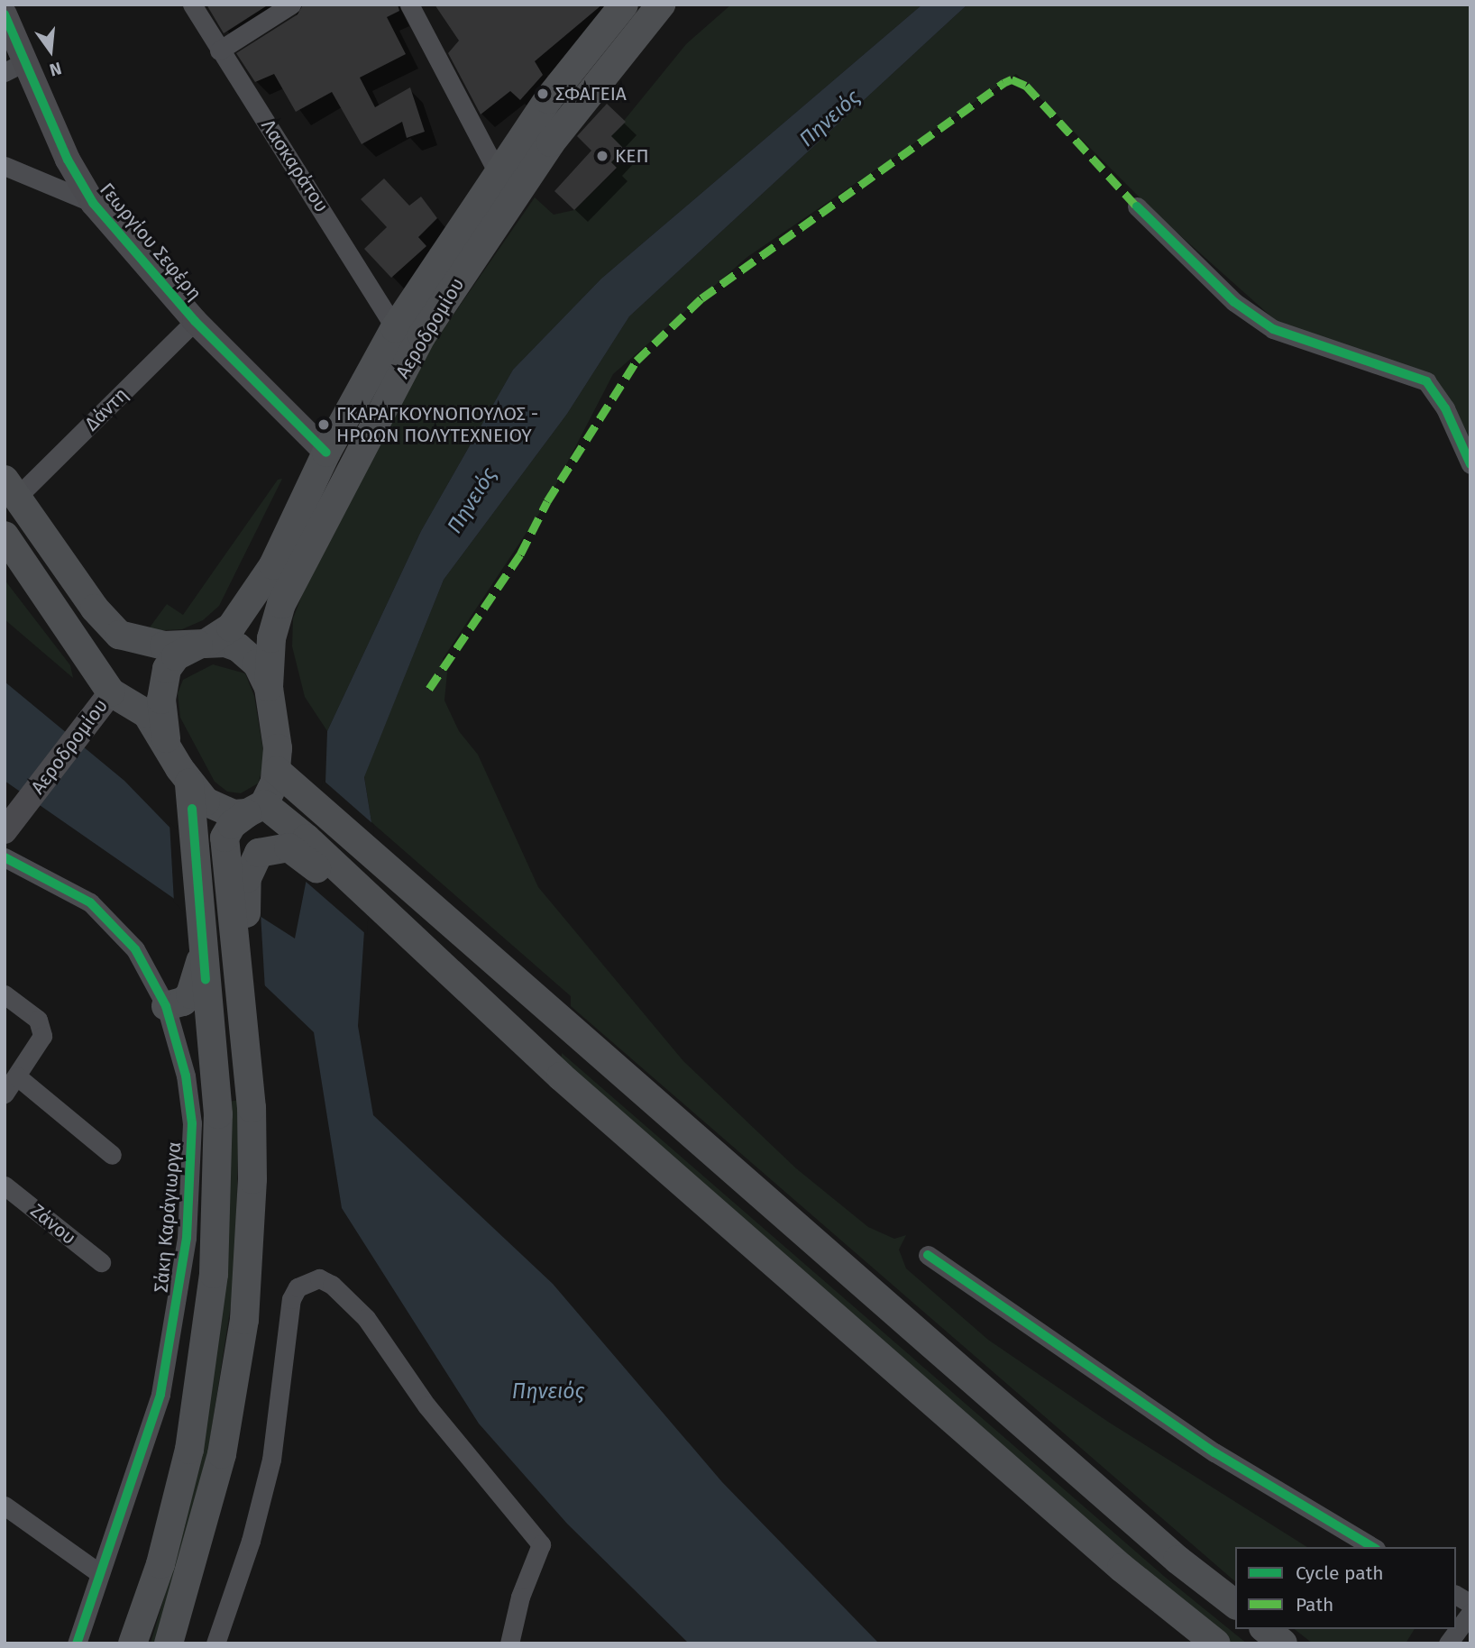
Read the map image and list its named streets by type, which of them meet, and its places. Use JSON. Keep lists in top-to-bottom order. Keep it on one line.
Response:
{"streets":{"main road":["Αεροδρομίου"],"street":["Λασκαράτου","Γεωργίου Σεφέρη","Δάντη","Σάκη Καράγιωργα","Ζάνου"]},"crossings":[["Λασκαράτου","Αεροδρομίου"],["Γεωργίου Σεφέρη","Αεροδρομίου"],["Γεωργίου Σεφέρη","Δάντη"]],"water":["Πηνειός"],"places":["ΣΦΑΓΕΙΑ","ΚΕΠ","ΓΚΑΡΑΓΚΟΥΝΟΠΟΥΛΟΣ - ΗΡΩΩΝ ΠΟΛΥΤΕΧΝΕΙΟΥ"],"legend":["Cycle path","Path"],"north":"bottom"}
